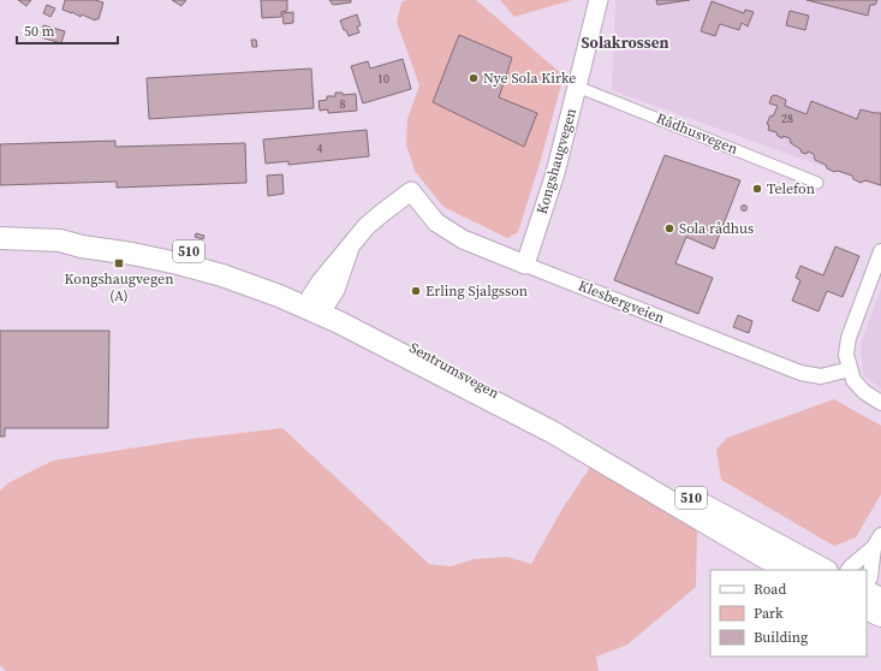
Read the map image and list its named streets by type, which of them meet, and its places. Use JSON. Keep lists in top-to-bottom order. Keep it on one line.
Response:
{"streets":{"main road":["510","Sentrumsvegen"],"street":["Rådhusvegen","Kongshaugvegen","Klesbergveien"]},"crossings":[["Rådhusvegen","Kongshaugvegen"],["Kongshaugvegen","Klesbergveien"],["Klesbergveien","Sentrumsvegen"]],"districts":["Solakrossen"],"places":{"other":["Nye Sola Kirke","Telefon","Sola rådhus","Erling Sjalgsson"],"transit":["Kongshaugvegen (A)"]},"house_numbers":["10","8","28","4"],"legend":["Road","Park","Building"],"scale_bar":"50 m"}
